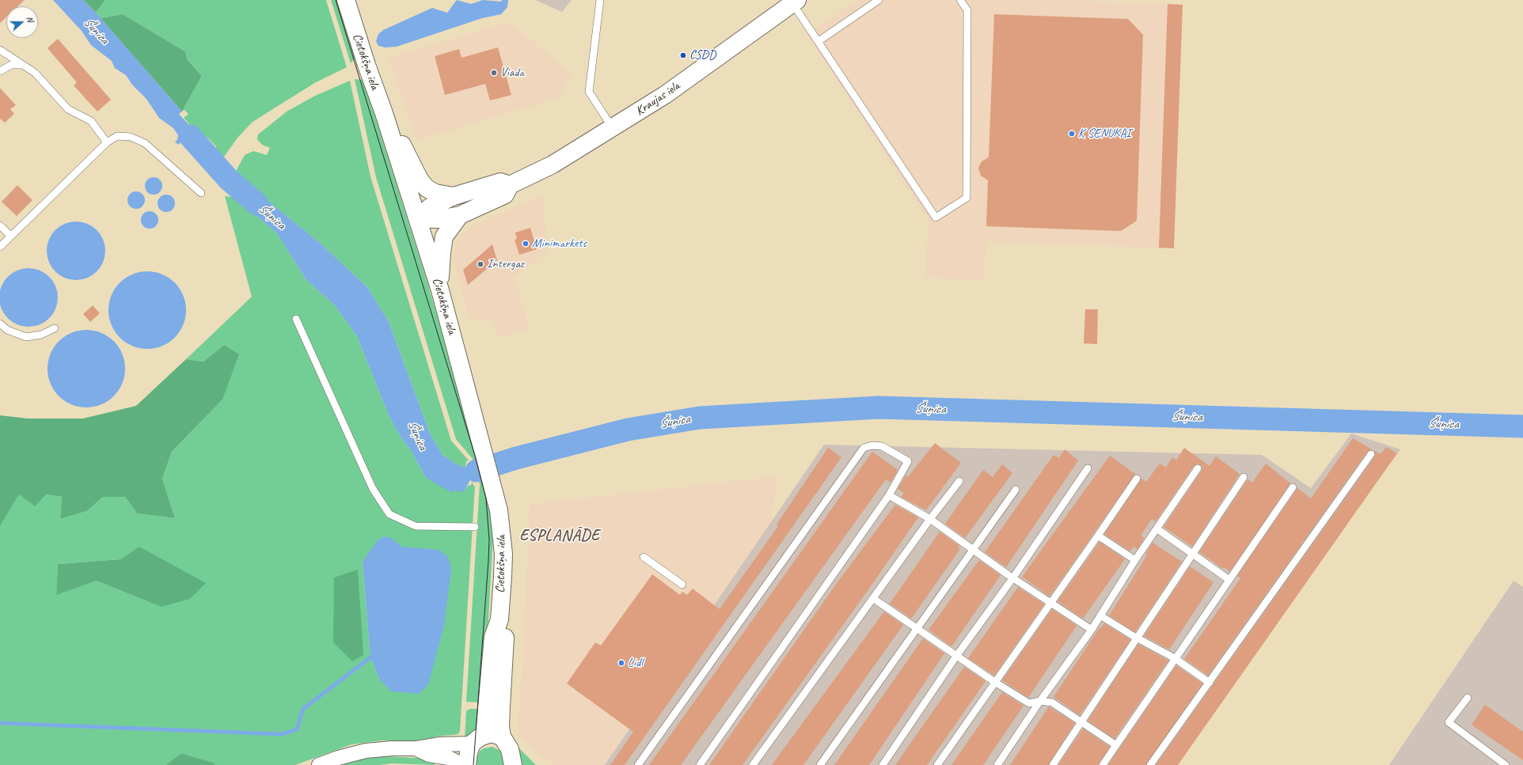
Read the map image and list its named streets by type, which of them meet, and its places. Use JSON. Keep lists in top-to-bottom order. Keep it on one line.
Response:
{"streets":{"street":["Cietokšņa iela","Kraujas iela"]},"crossings":[["Cietokšņa iela","Kraujas iela"]],"districts":["ESPLANĀDE"],"water":["Šuņica"],"places":["CSDD","Viada","K SENUKAI","Minimarkets","Intergaz","Lidl"],"north":"right"}
